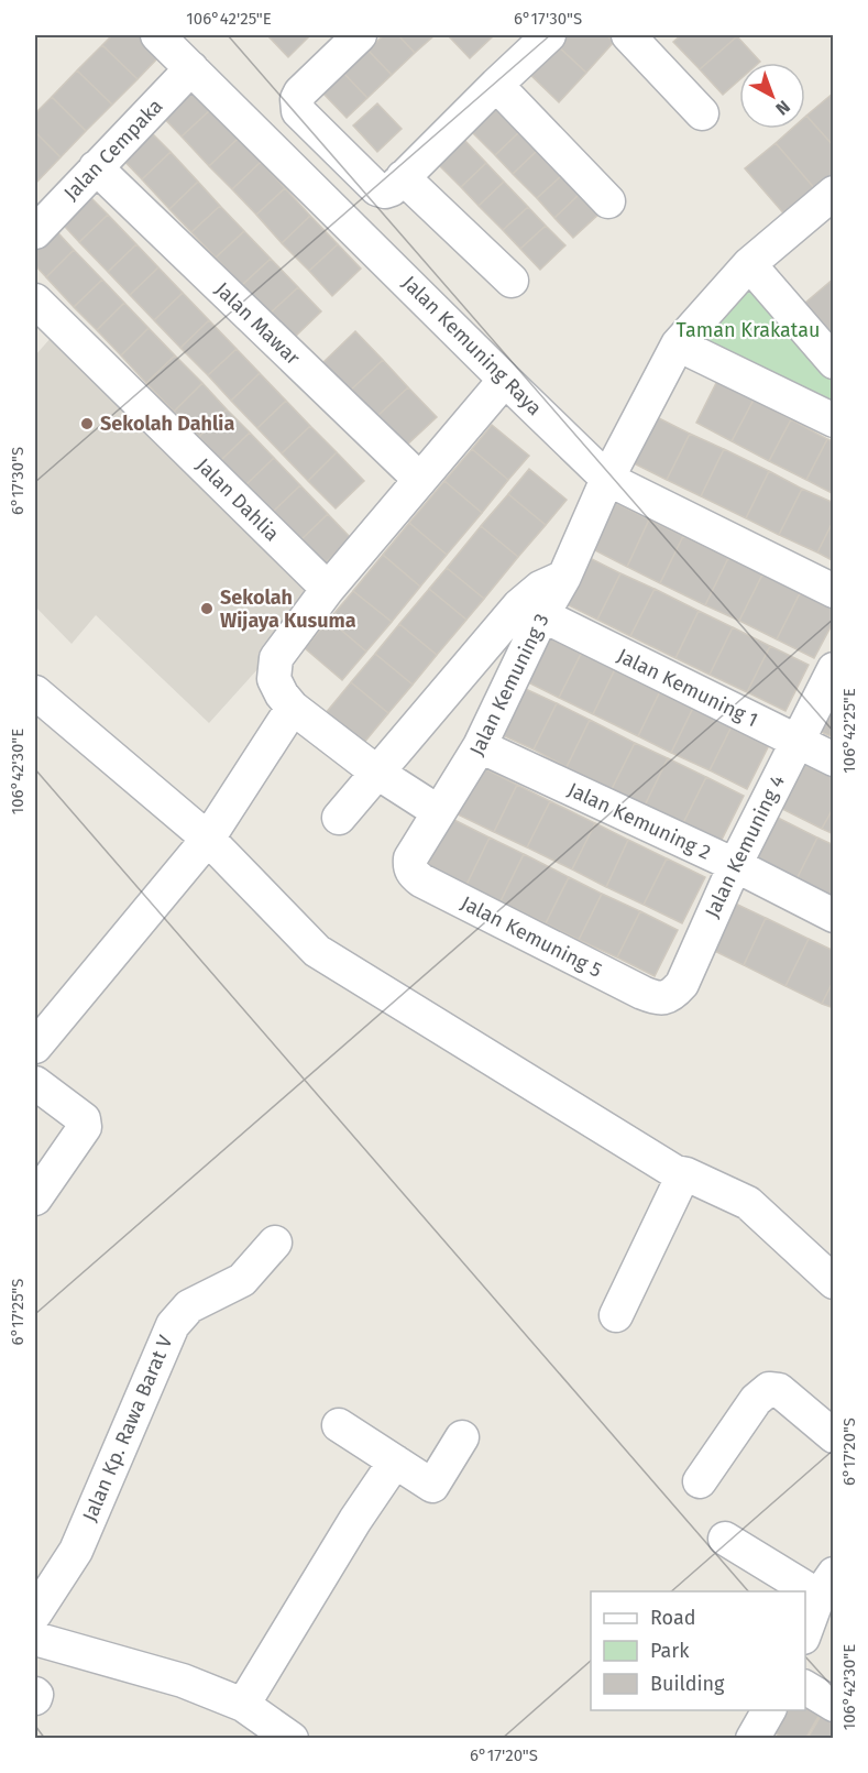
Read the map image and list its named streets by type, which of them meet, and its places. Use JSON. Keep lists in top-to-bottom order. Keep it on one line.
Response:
{"streets":{"street":["Jalan Cempaka","Jalan Mawar","Jalan Kemuning Raya","Jalan Dahlia","Jalan Kemuning 3","Jalan Kemuning 1","Jalan Kemuning 2","Jalan Kemuning 4","Jalan Kemuning 5","Jalan Kp. Rawa Barat V"]},"crossings":[["Jalan Cempaka","Jalan Mawar"],["Jalan Cempaka","Jalan Kemuning Raya"],["Jalan Kemuning Raya","Jalan Kemuning 3"],["Jalan Kemuning 3","Jalan Kemuning 1"],["Jalan Kemuning 3","Jalan Kemuning 2"],["Jalan Kemuning 3","Jalan Kemuning 5"],["Jalan Kemuning 1","Jalan Kemuning 4"],["Jalan Kemuning 2","Jalan Kemuning 4"],["Jalan Kemuning 4","Jalan Kemuning 5"]],"parks":["Taman Krakatau"],"places":["Sekolah Dahlia","Sekolah Wijaya Kusuma"],"legend":["Road","Park","Building"],"north":"bottom right","coordinates":["106°42'25\"E","6°17'30\"S","106°42'30\"E","6°17'25\"S","6°17'20\"S"]}
